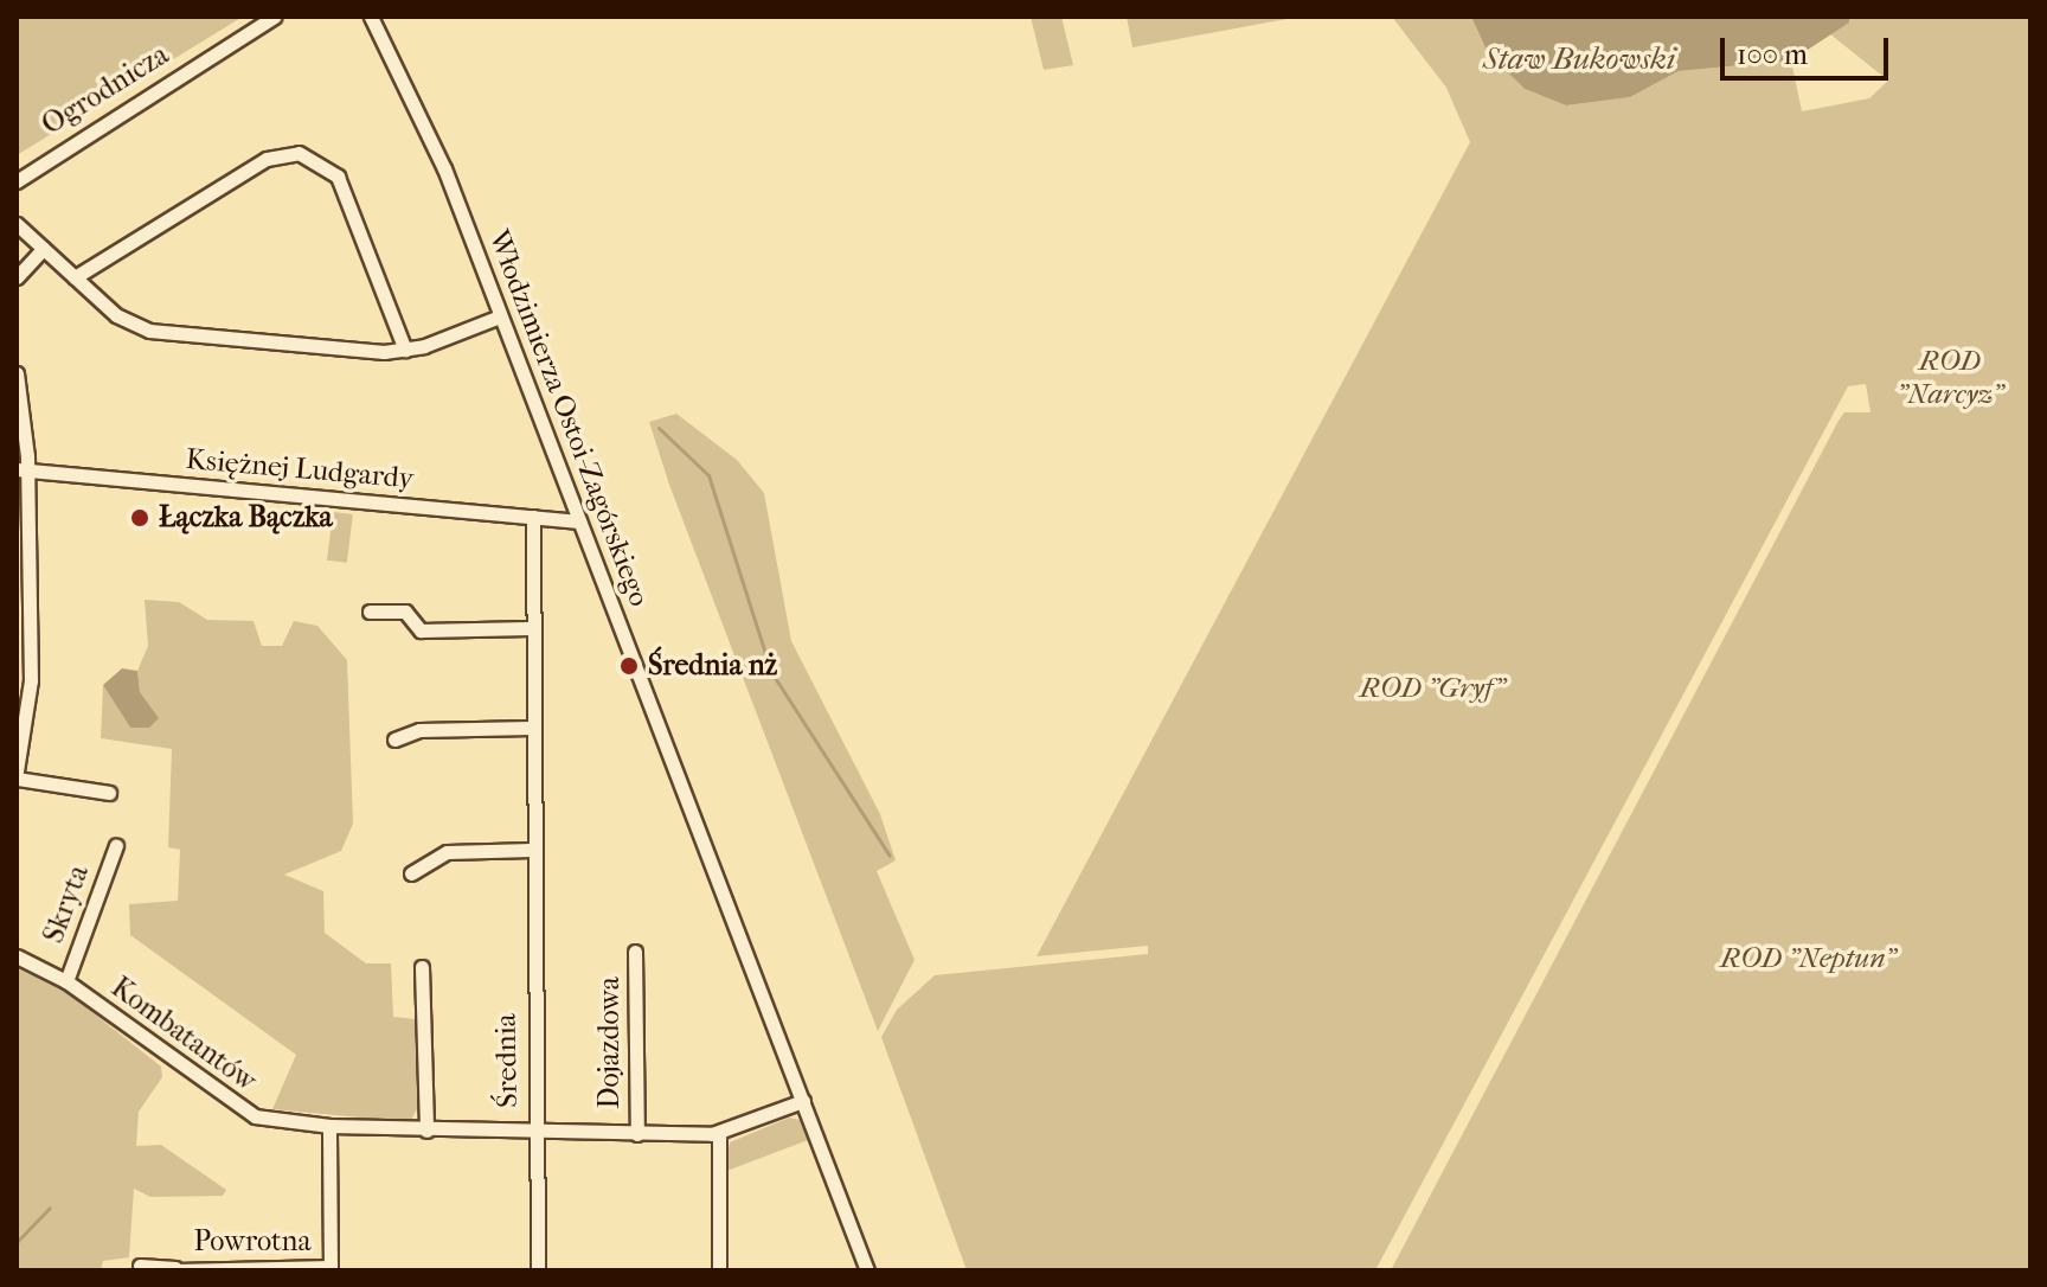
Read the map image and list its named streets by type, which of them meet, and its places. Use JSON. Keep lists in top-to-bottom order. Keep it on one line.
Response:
{"streets":{"street":["Ogrodnicza","Włodzimierza Ostoi-Zagórskiego","Księżnej Ludgardy","Skryta","Kombatantów","Dojazdowa","Średnia","Powrotna"]},"crossings":[["Włodzimierza Ostoi-Zagórskiego","Księżnej Ludgardy"],["Włodzimierza Ostoi-Zagórskiego","Dojazdowa"],["Księżnej Ludgardy","Średnia"],["Skryta","Kombatantów"],["Kombatantów","Dojazdowa"],["Dojazdowa","Średnia"]],"water":["Staw Bukowski"],"parks":["ROD \"Narcyz\"","ROD \"Gryf\"","ROD \"Neptun\""],"places":["Łączka Bączka","Średnia nż"],"scale_bar":"100 m"}
